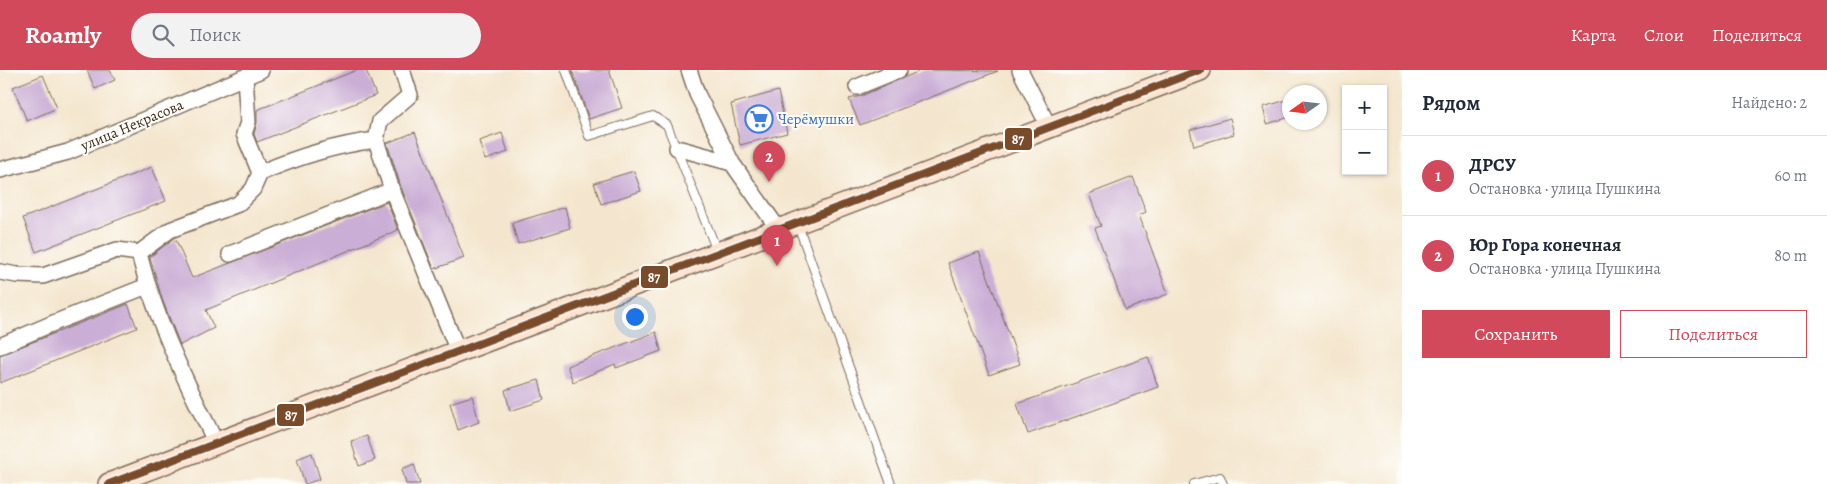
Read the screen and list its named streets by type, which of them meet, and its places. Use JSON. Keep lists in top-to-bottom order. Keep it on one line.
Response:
{"streets":{"street":["улица Некрасова"]},"places":{"supermarket":["Черёмушки"]},"lines":["transit line 87"],"north":"left","page":{"header":"Roamly","search":"Поиск","nav":["Карта","Слои","Поделиться"],"heading":["Рядом","Найдено: 2"],"map_buttons":["+","−"],"list":[{"mark":"1","name":"ДРСУ","note":"Остановка · улица Пушкина","value":"60 m"},{"mark":"2","name":"Юр Гора конечная","note":"Остановка · улица Пушкина","value":"80 m"}],"pins":["2","1"],"buttons":["Сохранить","Поделиться"]}}
